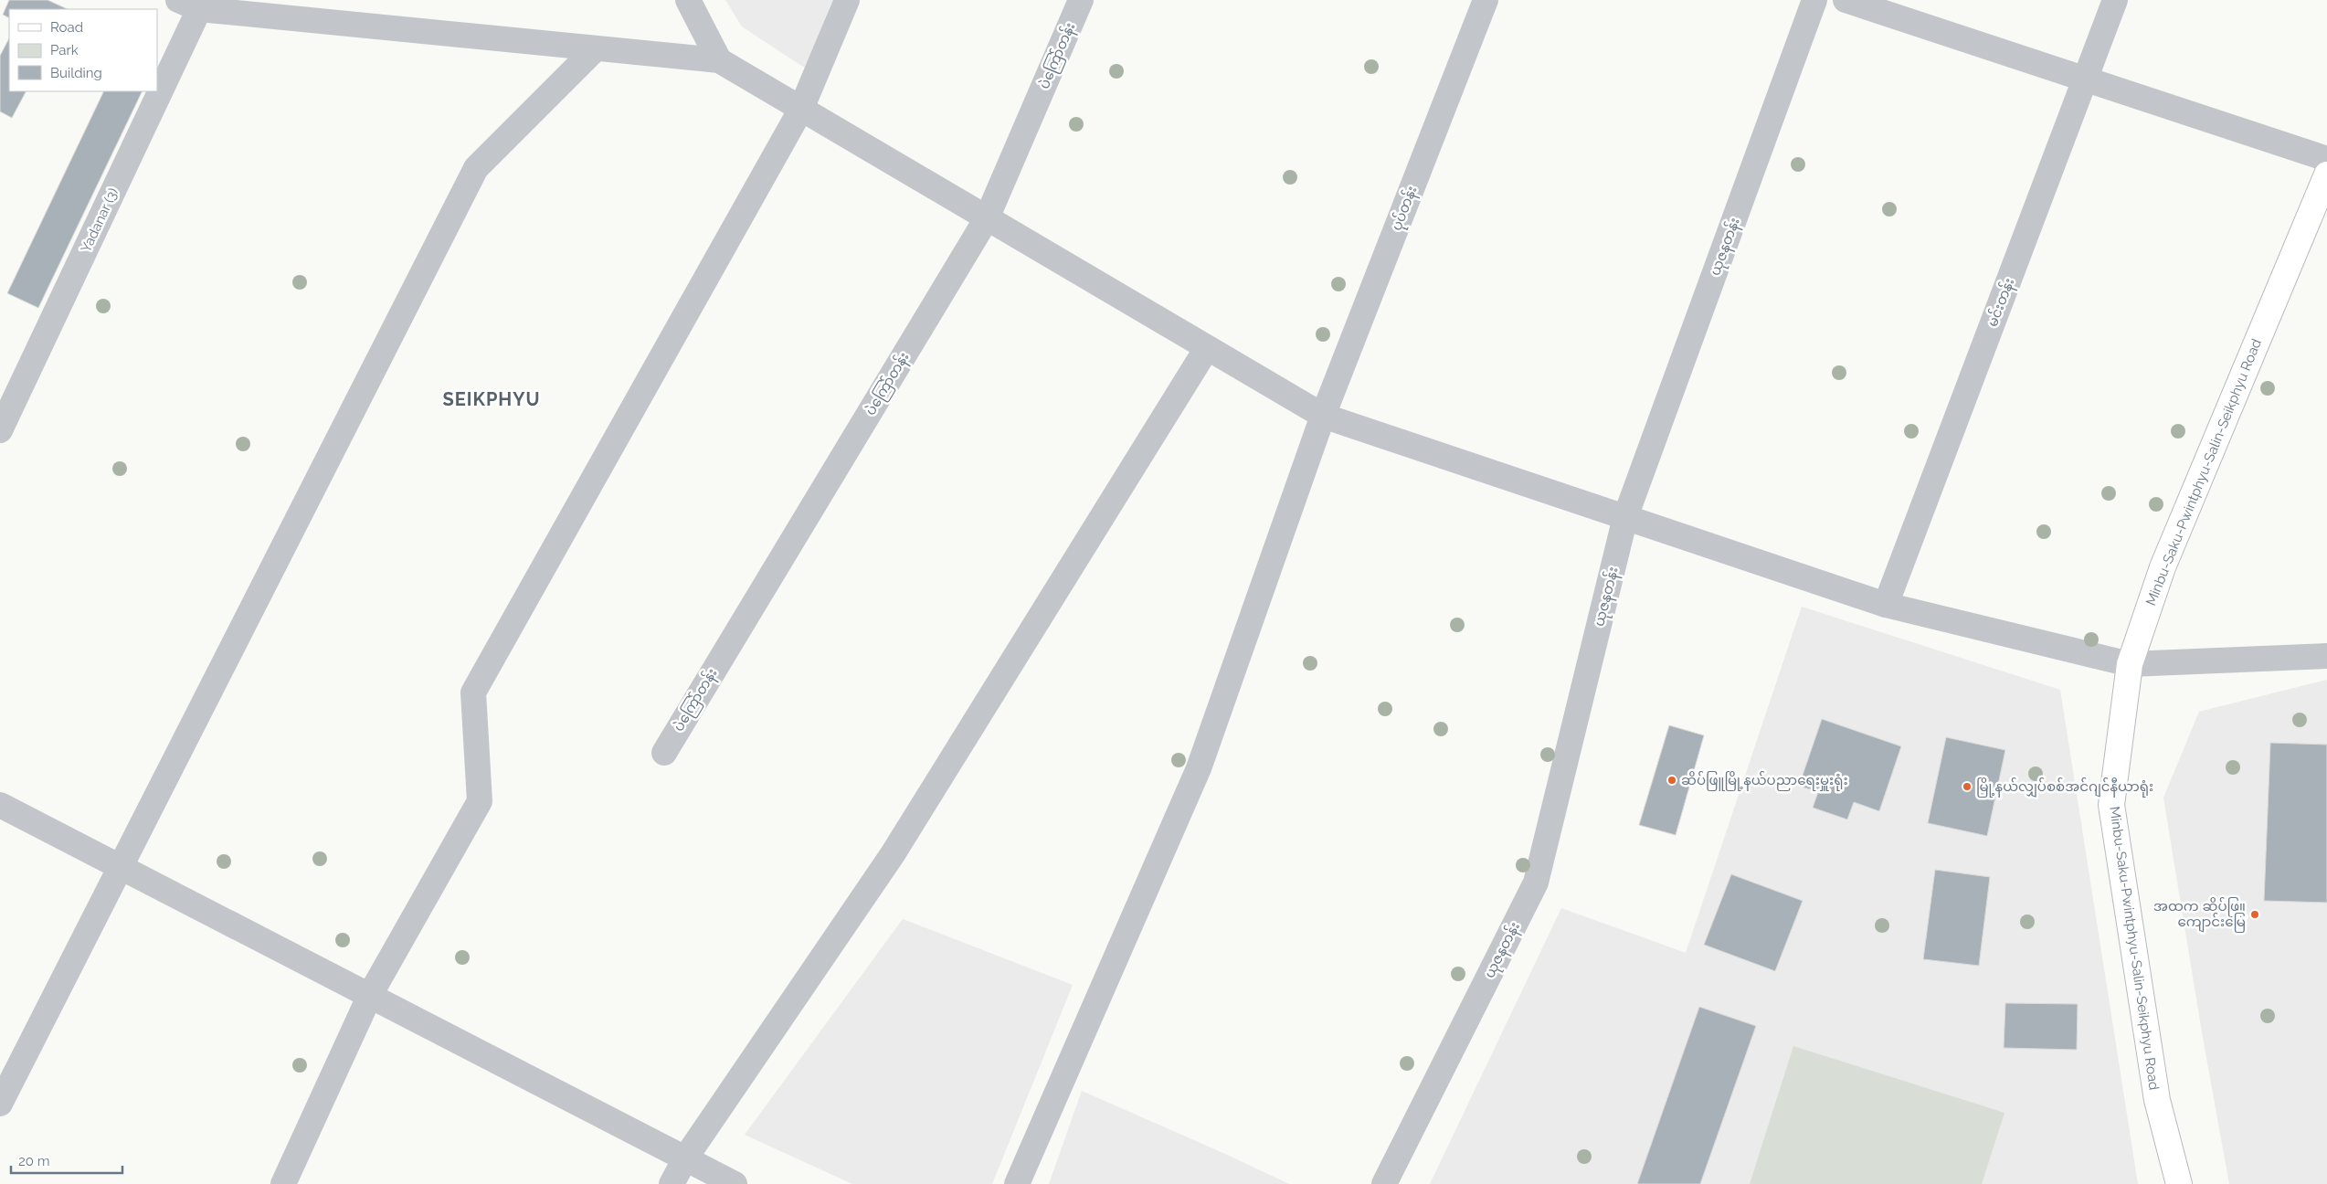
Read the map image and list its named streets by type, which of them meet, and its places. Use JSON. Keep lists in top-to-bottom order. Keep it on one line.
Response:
{"streets":{"main road":["Minbu-Saku-Pwintphyu-Salin-Seikphyu Road"],"street":["ပဲကြော်တန်း","ပုပ်တန်း","Yadanar (3)","ယုဇနတန်း","မင်းတန်း"]},"districts":["SEIKPHYU"],"places":["ဆိပ်ဖြူမြို့နယ်ပညာရေးမှူးရုံး","မြို့နယ်လျှပ်စစ်အင်ဂျင်နီယာရုံး","အထက ဆိပ်ဖြူ ကျောင်းမြေ"],"legend":["Road","Park","Building"],"scale_bar":"20 m"}
